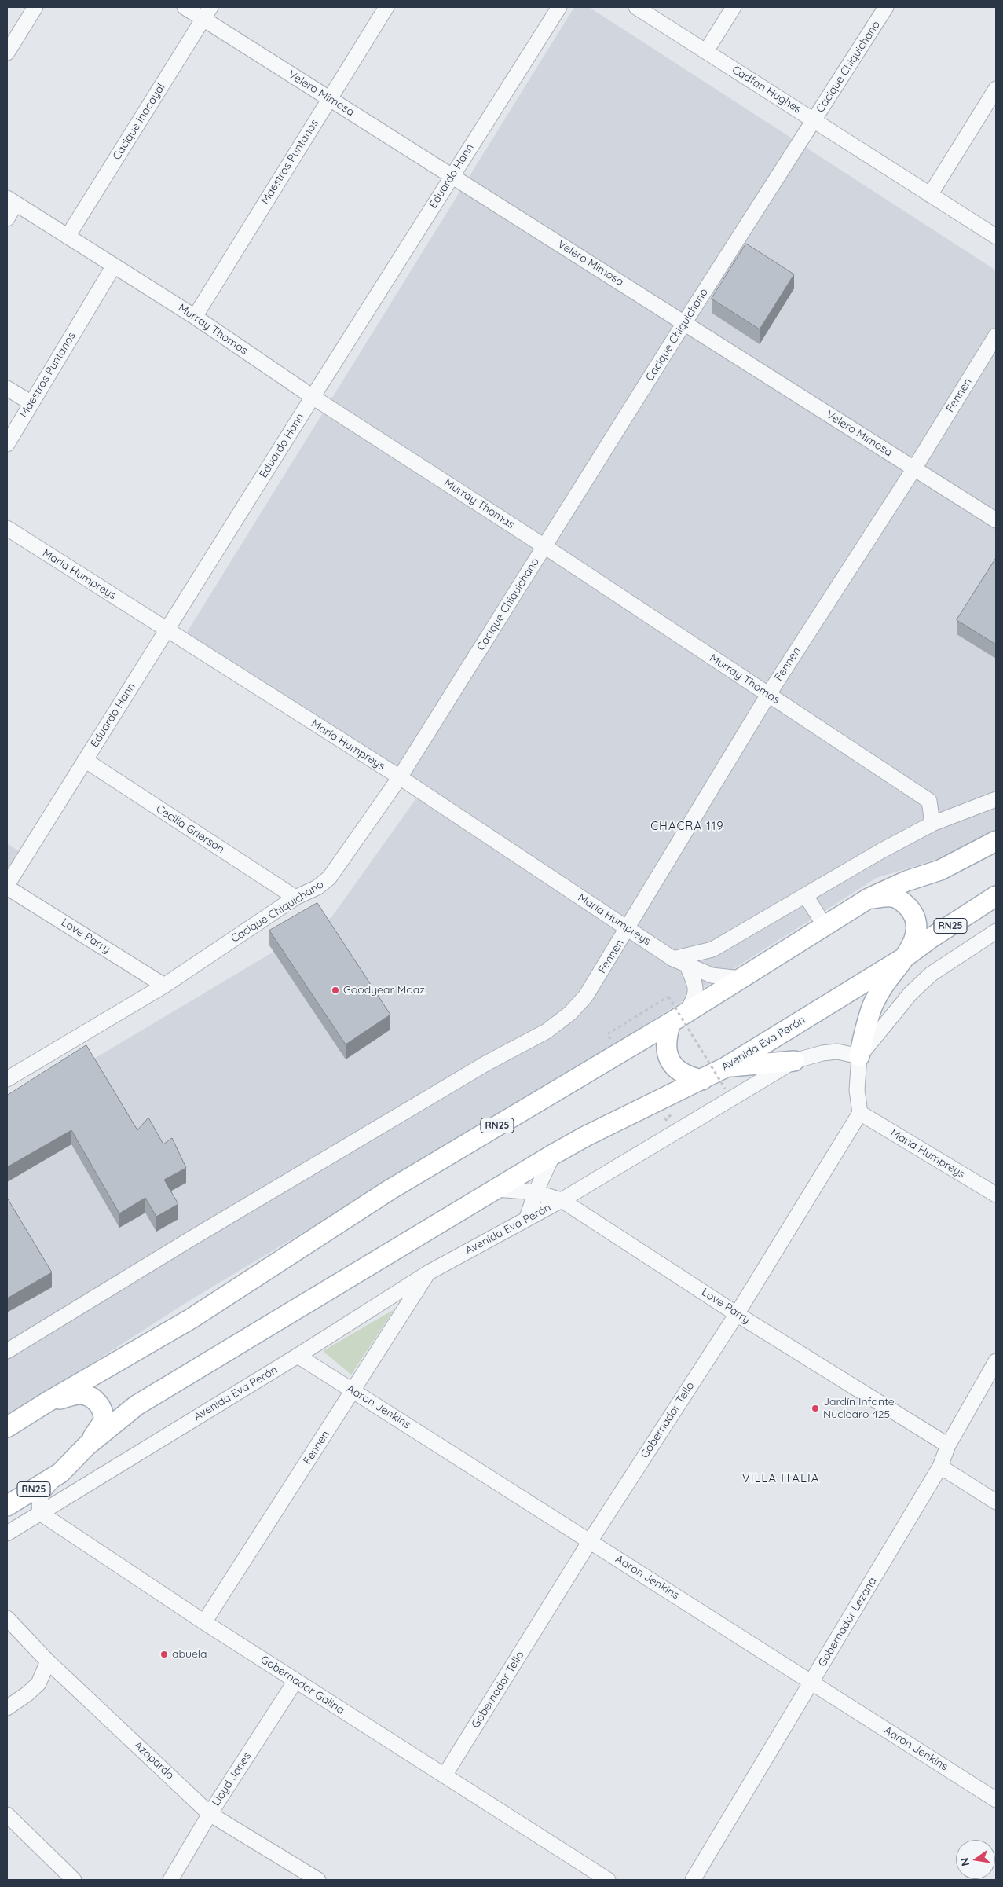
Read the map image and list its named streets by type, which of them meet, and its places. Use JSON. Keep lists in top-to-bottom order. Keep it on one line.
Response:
{"streets":{"main road":["RN25","Avenida Eva Perón"],"street":["Cacique Chiquichano","Cadfan Hughes","Velero Mimosa","Cacique Inacayal","Maestros Puntanos","Eduardo Hann","Murray Thomas","Fennen","María Humpreys","Cecilia Grierson","Love Parry","Aaron Jenkins","Gobernador Tello","Gobernador Lezana","Gobernador Galina","Azopardo","Lloyd Jones"]},"crossings":[["Cacique Chiquichano","Cadfan Hughes"],["Cacique Chiquichano","Velero Mimosa"],["Cacique Chiquichano","Murray Thomas"],["Cacique Chiquichano","María Humpreys"],["Cacique Chiquichano","Cecilia Grierson"],["Cacique Chiquichano","Love Parry"],["Velero Mimosa","Cacique Inacayal"],["Velero Mimosa","Maestros Puntanos"],["Velero Mimosa","Eduardo Hann"],["Velero Mimosa","Fennen"],["Cacique Inacayal","Murray Thomas"],["Maestros Puntanos","Murray Thomas"],["Eduardo Hann","Murray Thomas"],["Eduardo Hann","María Humpreys"],["Eduardo Hann","Cecilia Grierson"],["Eduardo Hann","Love Parry"],["Murray Thomas","Fennen"],["Fennen","María Humpreys"],["Fennen","Avenida Eva Perón"],["Fennen","Aaron Jenkins"],["Fennen","Gobernador Galina"],["María Humpreys","RN25"],["María Humpreys","Gobernador Tello"],["Love Parry","Avenida Eva Perón"],["Love Parry","Gobernador Tello"],["Love Parry","Gobernador Lezana"],["Avenida Eva Perón","Aaron Jenkins"],["Avenida Eva Perón","Gobernador Galina"],["Aaron Jenkins","Gobernador Tello"],["Aaron Jenkins","Gobernador Lezana"],["Gobernador Tello","Gobernador Galina"],["Gobernador Galina","Lloyd Jones"],["Azopardo","Lloyd Jones"]],"districts":["CHACRA 119","VILLA ITALIA"],"places":["Goodyear Moaz","Jardín Infante Nuclearo 425","abuela"],"north":"left"}
